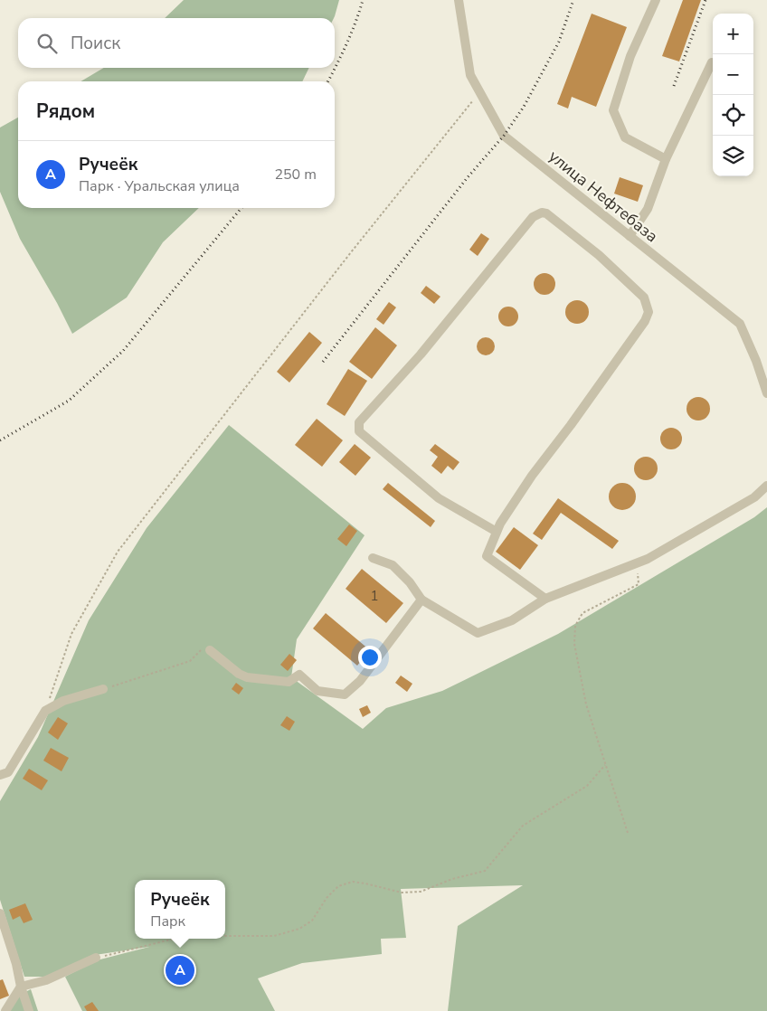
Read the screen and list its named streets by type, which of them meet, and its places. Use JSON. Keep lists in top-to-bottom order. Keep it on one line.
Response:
{"streets":{"street":["улица Нефтебаза"]},"house_numbers":["1"],"page":{"map_buttons":["+","−"],"search":"Поиск","heading":"Рядом","list":[{"mark":"A","name":"Ручеёк","note":"Парк · Уральская улица","value":"250 m"}],"popup":["Ручеёк","Парк"],"pins":"A"}}
